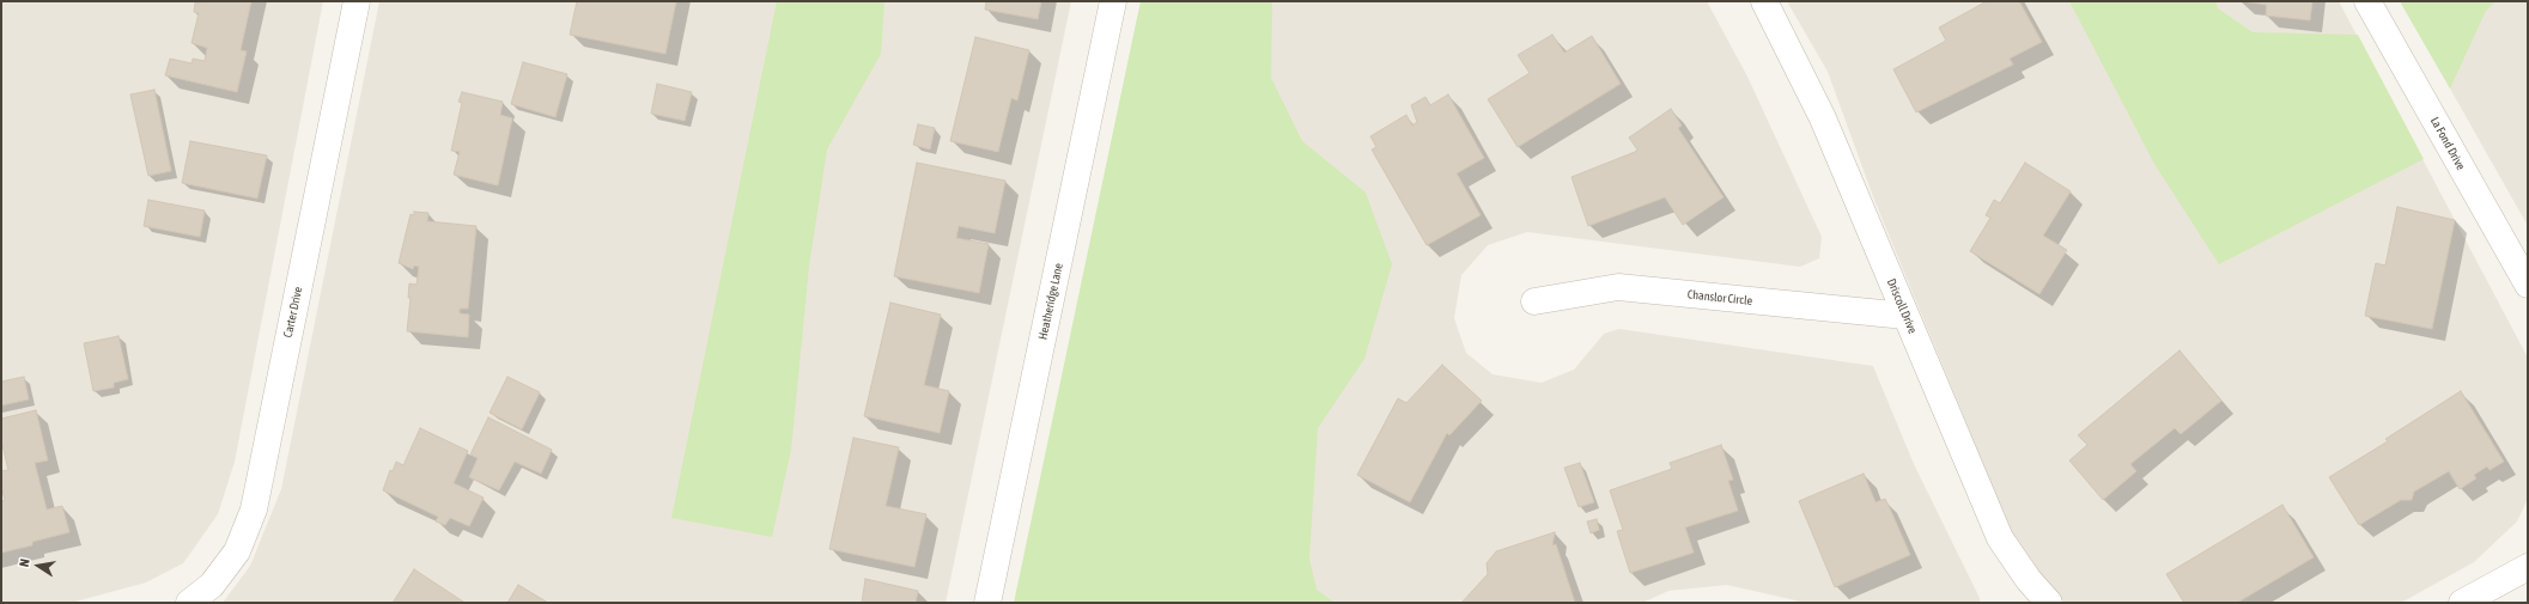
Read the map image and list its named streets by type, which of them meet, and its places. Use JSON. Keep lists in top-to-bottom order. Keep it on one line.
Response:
{"streets":{"street":["La Fond Drive","Chanslor Circle","Heatheridge Lane","Driscoll Drive","Carter Drive"]},"crossings":[["Chanslor Circle","Driscoll Drive"]],"north":"left"}
